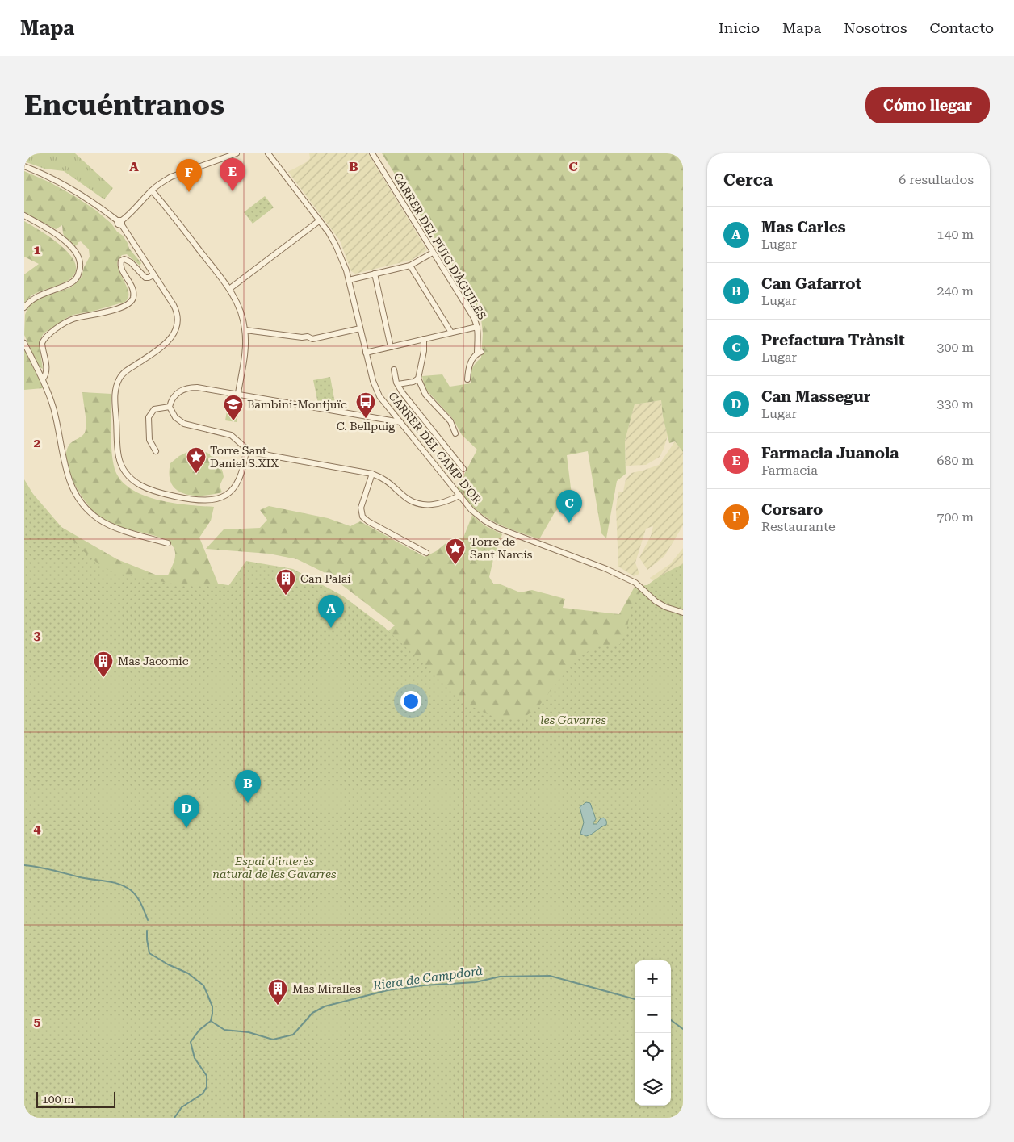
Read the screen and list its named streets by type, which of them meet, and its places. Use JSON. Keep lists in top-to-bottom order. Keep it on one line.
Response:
{"streets":{"street":["CARRER DEL PUIG D'ÀGUILES","CARRER DEL CAMP D'OR"]},"water":["Riera de Campdorà"],"parks":["les Gavarres","Espai d'interès natural de les Gavarres"],"places":{"bus stop":["C. Bellpuig"],"school or university":["Bambini-Montjuïc"],"place":["Torre Sant Daniel S.XIX","Torre de Sant Narcís"],"building":["Can Palaí","Mas Jacomic","Mas Miralles"]},"scale_bar":"100 m","page":{"header":"Mapa","nav":["Inicio","Mapa","Nosotros","Contacto"],"buttons":"Cómo llegar","title":"Encuéntranos","heading":["Cerca","6 resultados"],"pins":["E","F","C","A","B","D"],"list":[{"mark":"A","name":"Mas Carles","note":"Lugar","value":"140 m"},{"mark":"B","name":"Can Gafarrot","note":"Lugar","value":"240 m"},{"mark":"C","name":"Prefactura Trànsit","note":"Lugar","value":"300 m"},{"mark":"D","name":"Can Massegur","note":"Lugar","value":"330 m"},{"mark":"E","name":"Farmacia Juanola","note":"Farmacia","value":"680 m"},{"mark":"F","name":"Corsaro","note":"Restaurante","value":"700 m"}],"map_buttons":["+","−"],"scale":"100 m"},"grid":{"columns":["A","B","C"],"rows":["1","2","3","4","5"]}}
